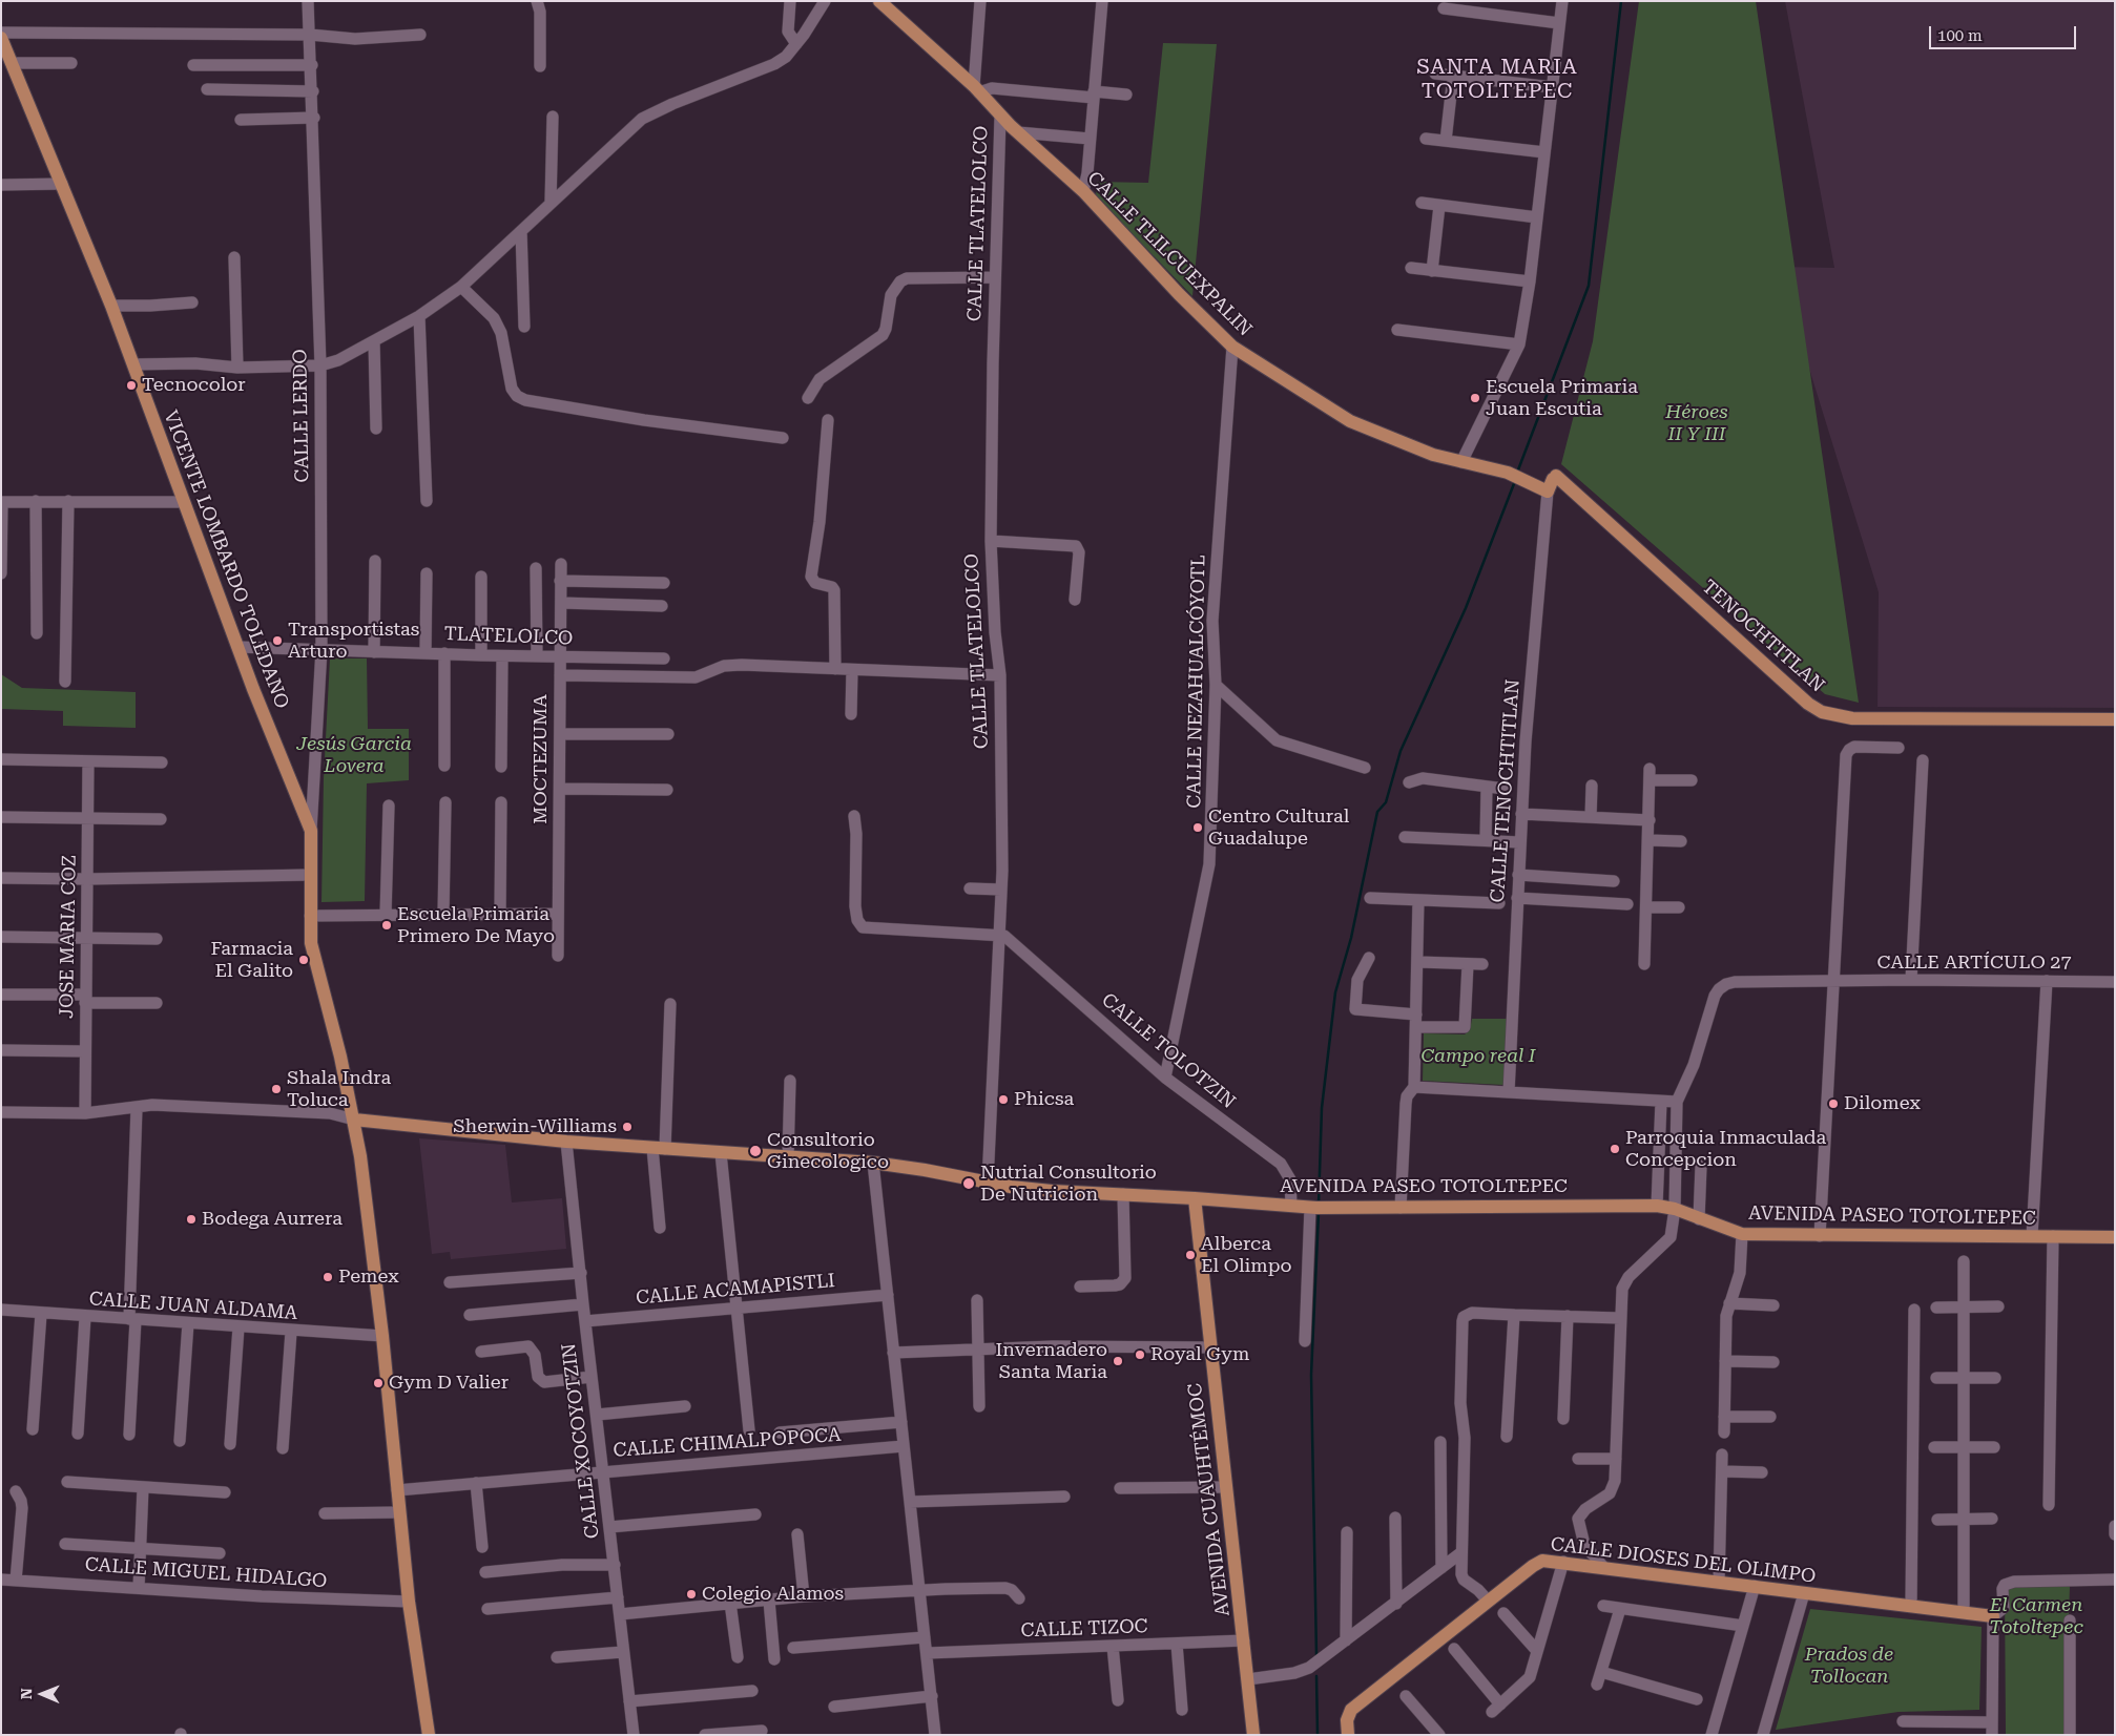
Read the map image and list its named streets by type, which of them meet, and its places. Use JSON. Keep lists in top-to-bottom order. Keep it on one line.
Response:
{"streets":{"main road":["CALLE TLILCUEXPALIN","VICENTE LOMBARDO TOLEDANO","TENOCHTITLAN","AVENIDA PASEO TOTOLTEPEC","AVENIDA CUAUHTÉMOC","CALLE DIOSES DEL OLIMPO"],"street":["CALLE TLATELOLCO","CALLE LERDO","TLATELOLCO","CALLE NEZAHUALCÓYOTL","MOCTEZUMA","CALLE TENOCHTITLAN","JOSE MARIA COZ","CALLE ARTÍCULO 27","CALLE TOLOTZIN","CALLE ACAMAPISTLI","CALLE JUAN ALDAMA","CALLE XOCOYOTZIN","CALLE CHIMALPOPOCA","CALLE MIGUEL HIDALGO","CALLE TIZOC"]},"crossings":[["CALLE TLATELOLCO","CALLE TLILCUEXPALIN"],["CALLE TLATELOLCO","CALLE TOLOTZIN"],["CALLE TLATELOLCO","AVENIDA PASEO TOTOLTEPEC"],["CALLE TLILCUEXPALIN","TENOCHTITLAN"],["CALLE TLILCUEXPALIN","CALLE NEZAHUALCÓYOTL"],["CALLE LERDO","VICENTE LOMBARDO TOLEDANO"],["CALLE LERDO","TLATELOLCO"],["VICENTE LOMBARDO TOLEDANO","TLATELOLCO"],["TLATELOLCO","MOCTEZUMA"],["TENOCHTITLAN","CALLE TENOCHTITLAN"],["CALLE NEZAHUALCÓYOTL","CALLE TOLOTZIN"],["CALLE TOLOTZIN","AVENIDA PASEO TOTOLTEPEC"],["AVENIDA PASEO TOTOLTEPEC","CALLE XOCOYOTZIN"],["AVENIDA PASEO TOTOLTEPEC","AVENIDA CUAUHTÉMOC"],["CALLE ACAMAPISTLI","CALLE XOCOYOTZIN"],["CALLE XOCOYOTZIN","CALLE CHIMALPOPOCA"],["AVENIDA CUAUHTÉMOC","CALLE TIZOC"]],"districts":["SANTA MARIA TOTOLTEPEC"],"parks":["Héroes II Y III","Jesús Garcia Lovera","Campo real I","El Carmen Totoltepec","Prados de Tollocan"],"places":["Tecnocolor","Escuela Primaria Juan Escutia","Transportistas Arturo","Centro Cultural Guadalupe","Escuela Primaria Primero De Mayo","Farmacia El Galito","Shala Indra Toluca","Phicsa","Dilomex","Sherwin-Williams","Parroquia Inmaculada Concepcion","Consultorio Ginecologico","Nutrial Consultorio De Nutricion","Bodega Aurrera","Alberca El Olimpo","Pemex","Royal Gym","Invernadero Santa Maria","Gym D Valier","Colegio Alamos"],"scale_bar":"100 m","north":"left"}
